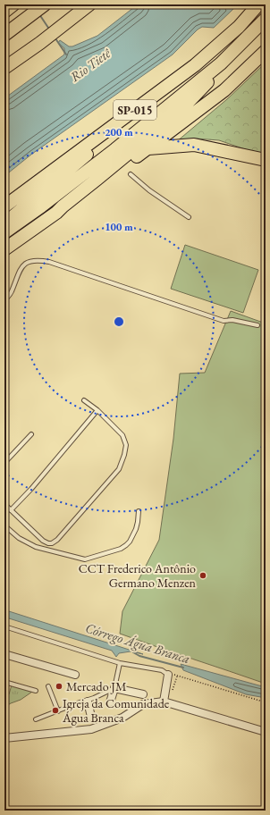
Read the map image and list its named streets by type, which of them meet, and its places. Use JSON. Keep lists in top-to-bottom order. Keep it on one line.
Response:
{"streets":{"highway":["SP-015"]},"water":["Rio Tietê","Córrego Água Branca"],"places":["CCT Frederico Antônio Germano Menzen","Mercado JM","Igreja da Comunidade Água Branca"],"rings":["200 m","100 m"]}
